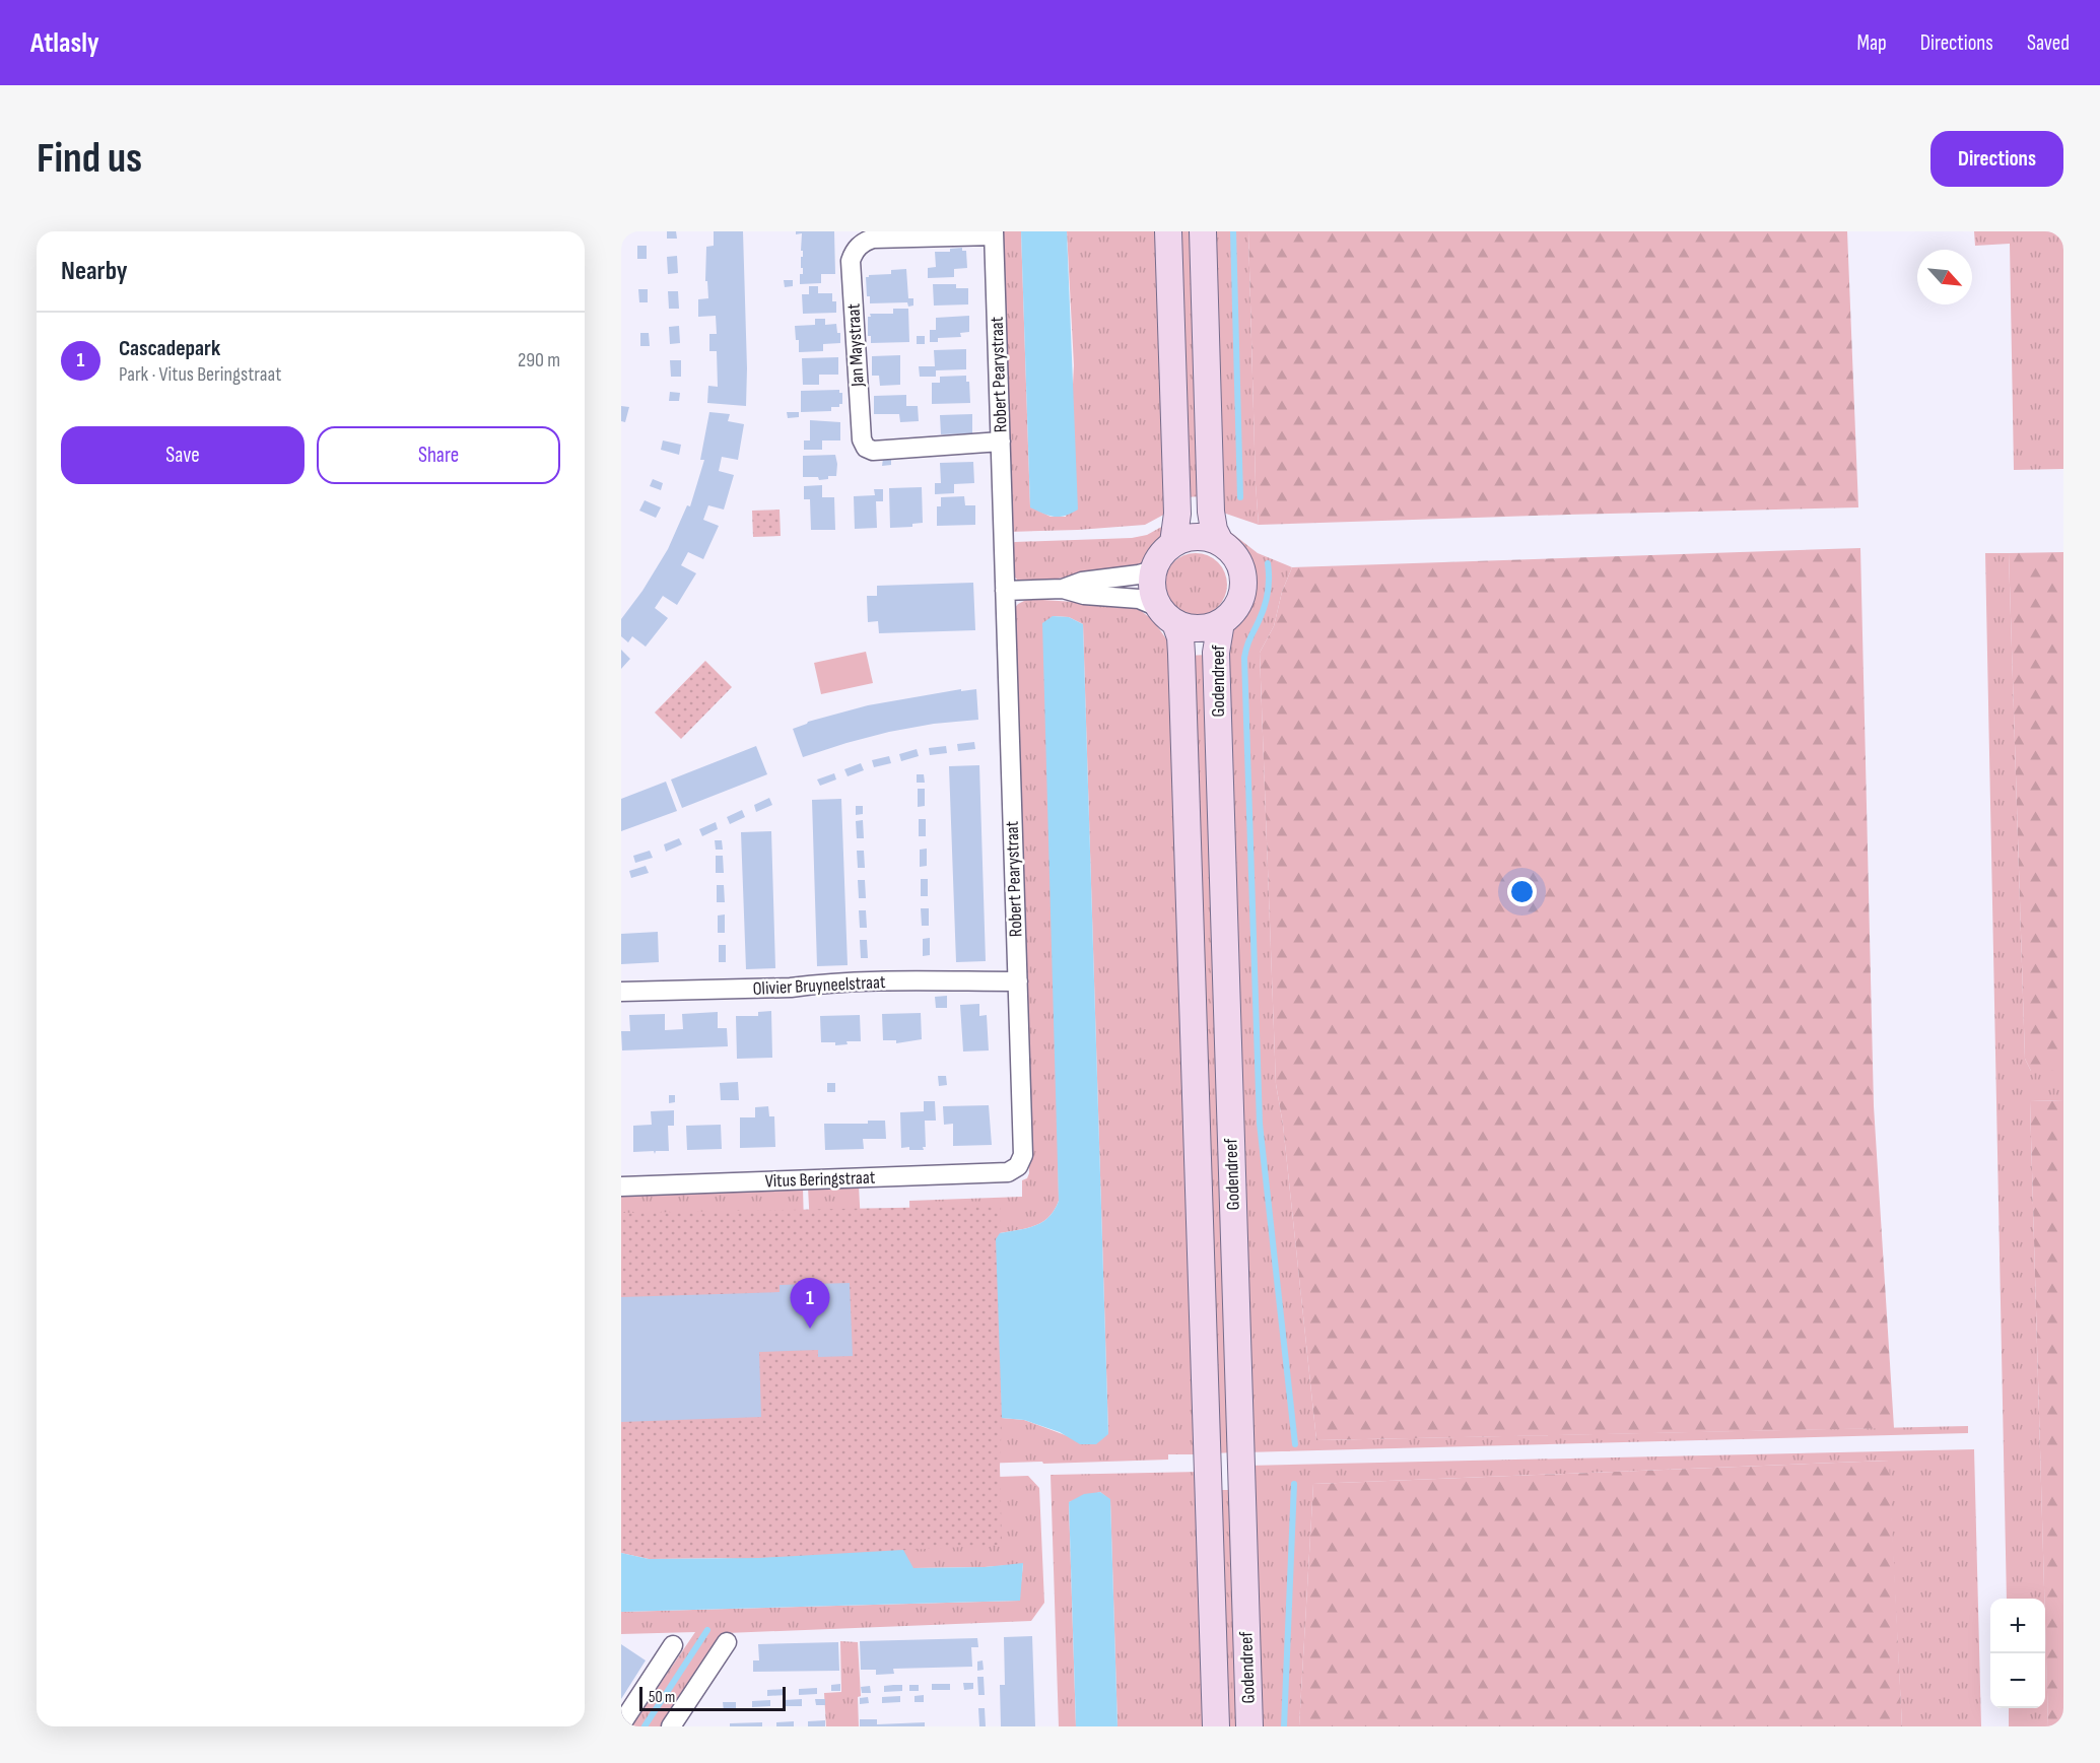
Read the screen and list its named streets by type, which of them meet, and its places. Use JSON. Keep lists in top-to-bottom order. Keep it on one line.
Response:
{"streets":{"main road":["Godendreef"],"street":["Jan Maystraat","Robert Pearystraat","Olivier Bruyneelstraat","Vitus Beringstraat"]},"crossings":[["Jan Maystraat","Robert Pearystraat"],["Robert Pearystraat","Olivier Bruyneelstraat"],["Robert Pearystraat","Vitus Beringstraat"]],"scale_bar":"50 m","north":"bottom right","page":{"header":"Atlasly","nav":["Map","Directions","Saved"],"buttons":["Directions",["Save","Share"]],"title":"Find us","heading":"Nearby","list":[{"mark":"1","name":"Cascadepark","note":"Park · Vitus Beringstraat","value":"290 m"}],"pins":"1","map_buttons":["+","−"],"scale":"50 m"}}
